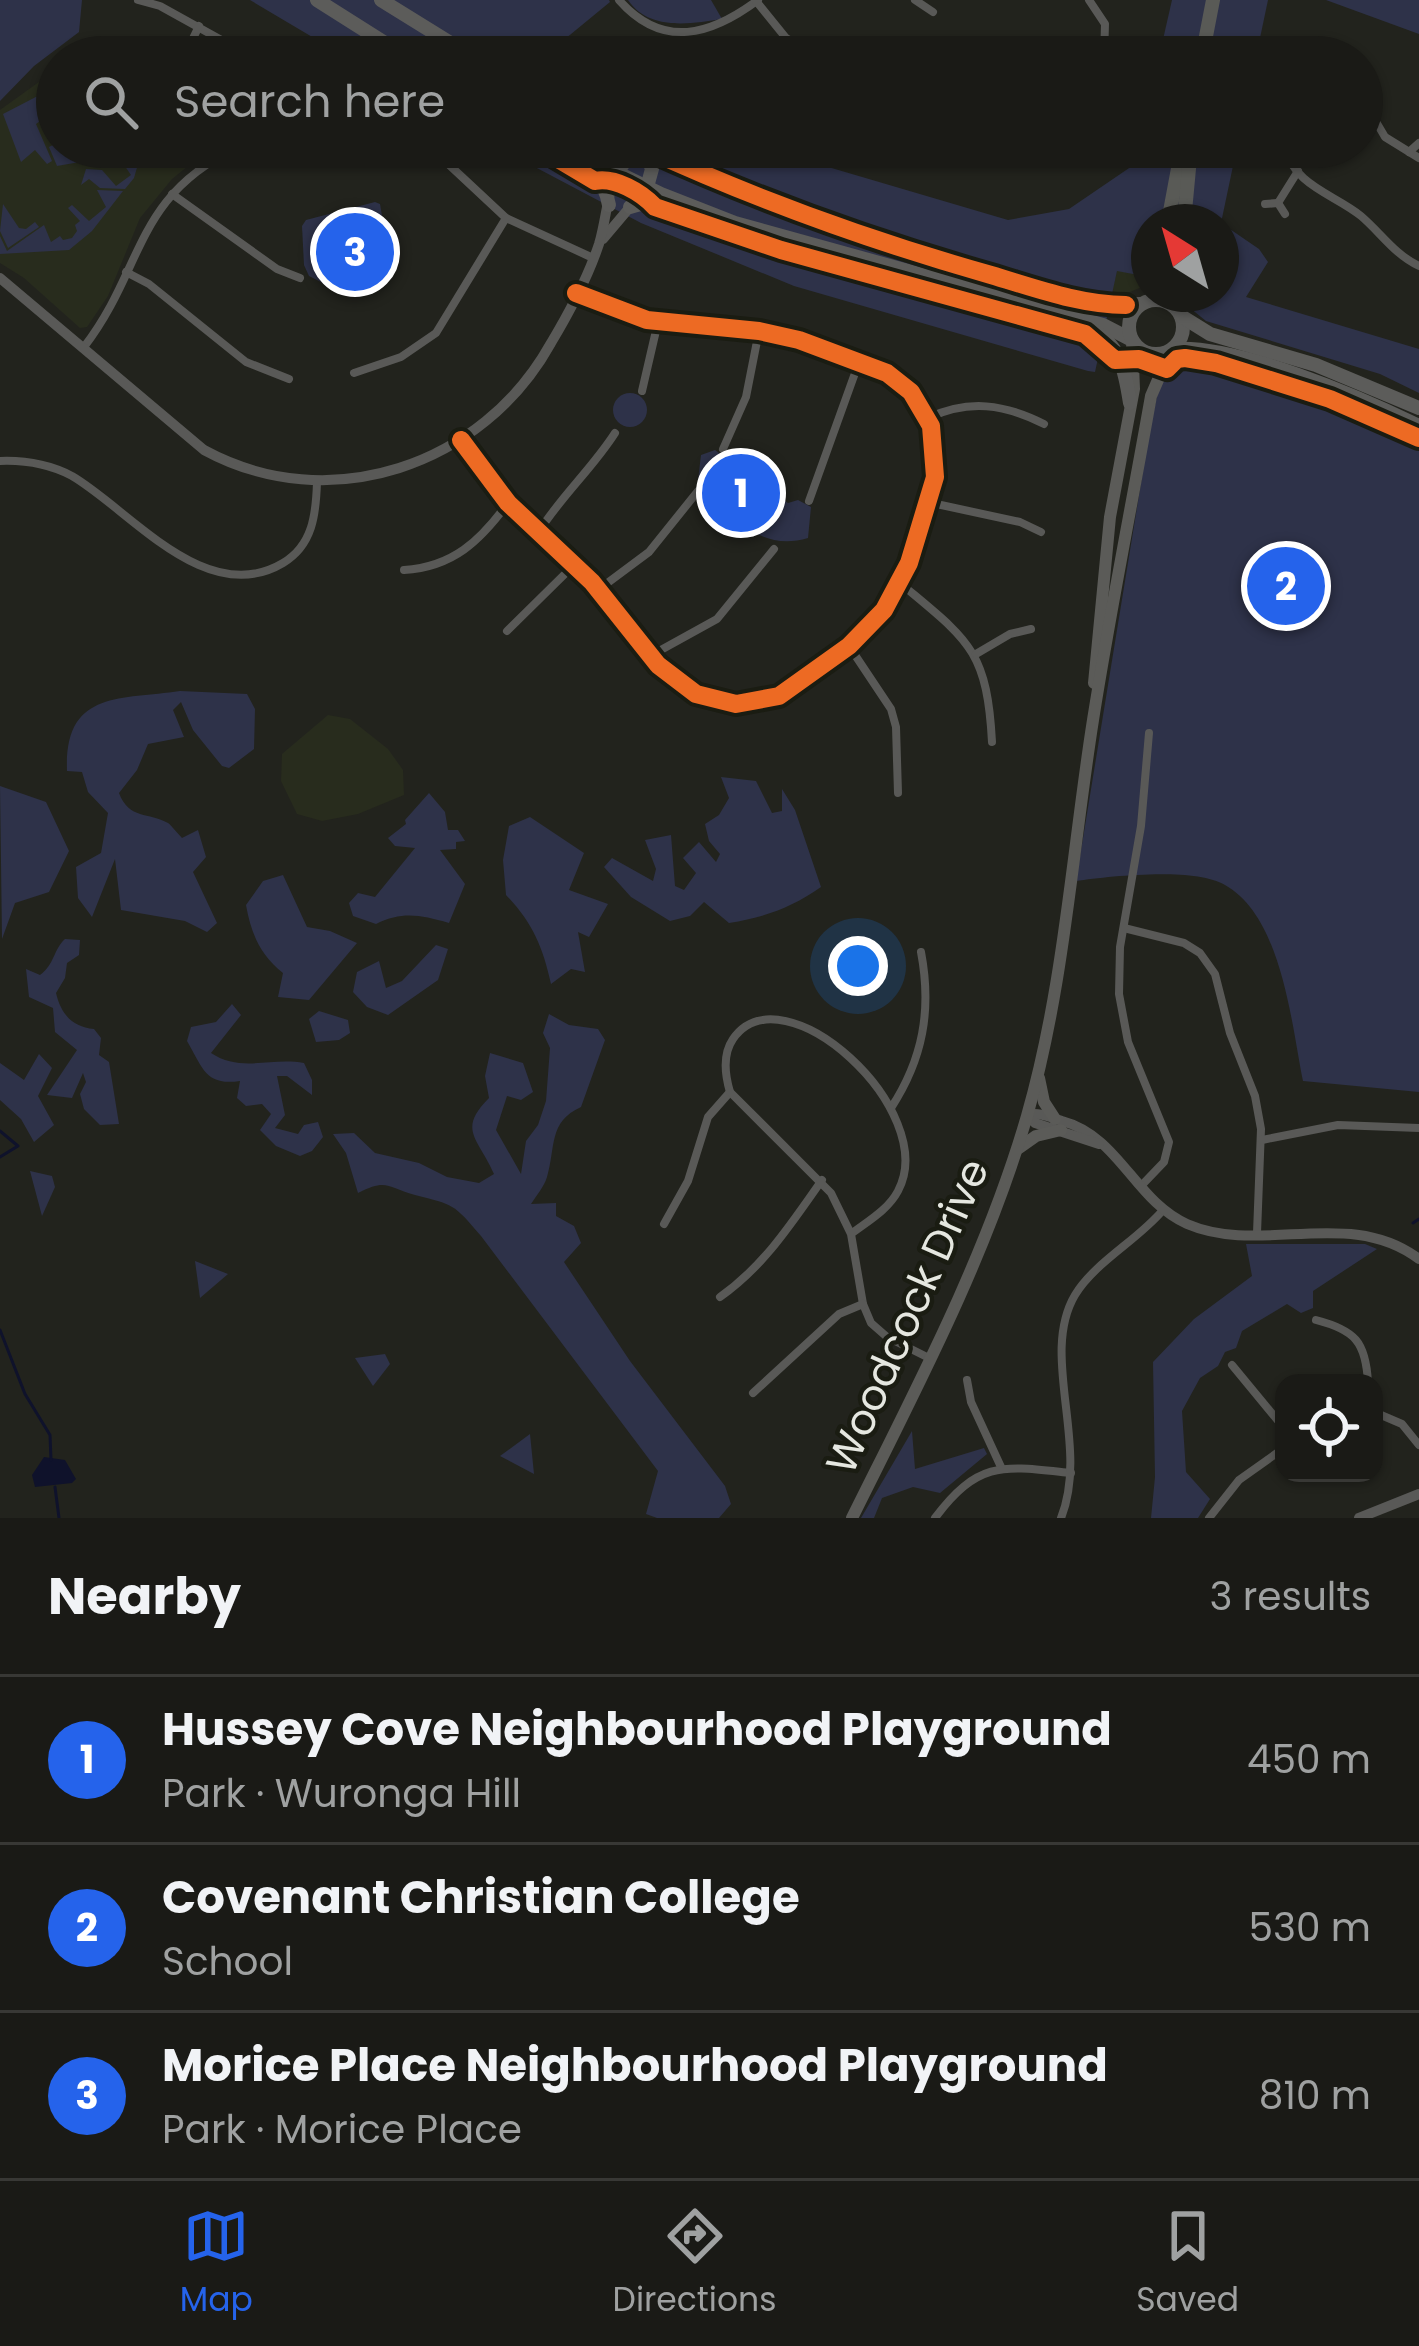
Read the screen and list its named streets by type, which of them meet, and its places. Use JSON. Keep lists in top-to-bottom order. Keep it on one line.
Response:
{"streets":{"main road":["Woodcock Drive"]},"north":"top left","page":{"search":"Search here","pins":["3","1","2"],"heading":["Nearby","3 results"],"list":[{"mark":"1","name":"Hussey Cove Neighbourhood Playground","note":"Park · Wuronga Hill","value":"450 m"},{"mark":"2","name":"Covenant Christian College","note":"School","value":"530 m"},{"mark":"3","name":"Morice Place Neighbourhood Playground","note":"Park · Morice Place","value":"810 m"}],"nav":["Map","Directions","Saved"]}}
